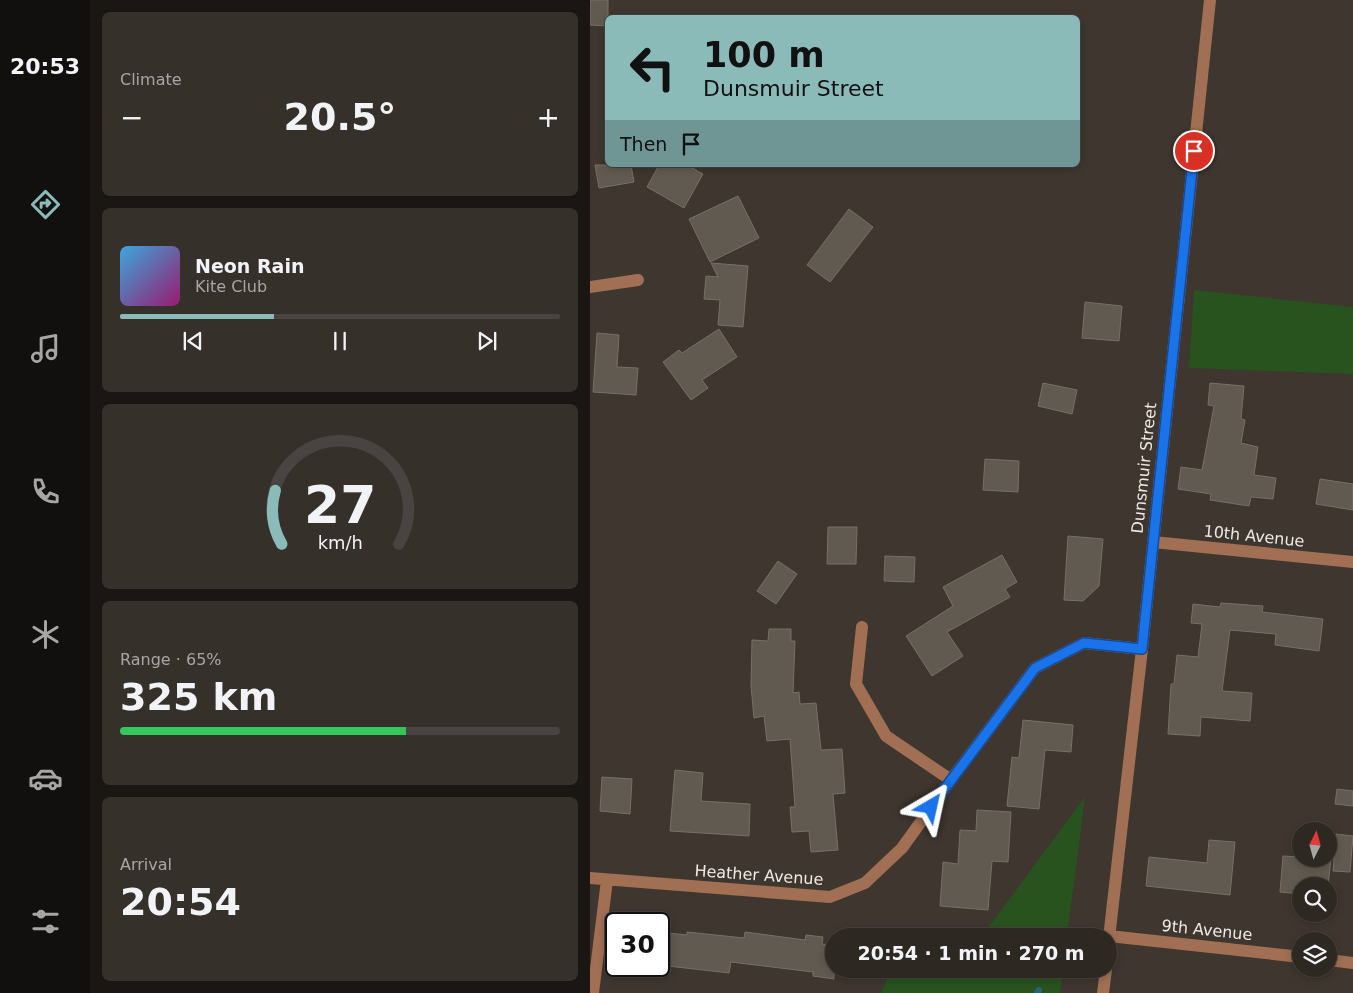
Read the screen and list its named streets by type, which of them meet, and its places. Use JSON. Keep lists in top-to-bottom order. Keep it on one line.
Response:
{"streets":{"street":["Dunsmuir Street","10th Avenue","Heather Avenue","9th Avenue"]},"crossings":[["Dunsmuir Street","10th Avenue"],["Dunsmuir Street","Heather Avenue"]],"north":"top","page":{"tabs":"20:53","tile":["Climate",["Range · 65%","325 km"],["Arrival","20:54"]],"turn":["100 m","Dunsmuir Street"],"heat":["−","20.5°","+"],"then":"Then","song":["Neon Rain","Kite Club"],"limit":"30","trip":"20:54 · 1 min · 270 m","gauge":["27","km/h"]}}
